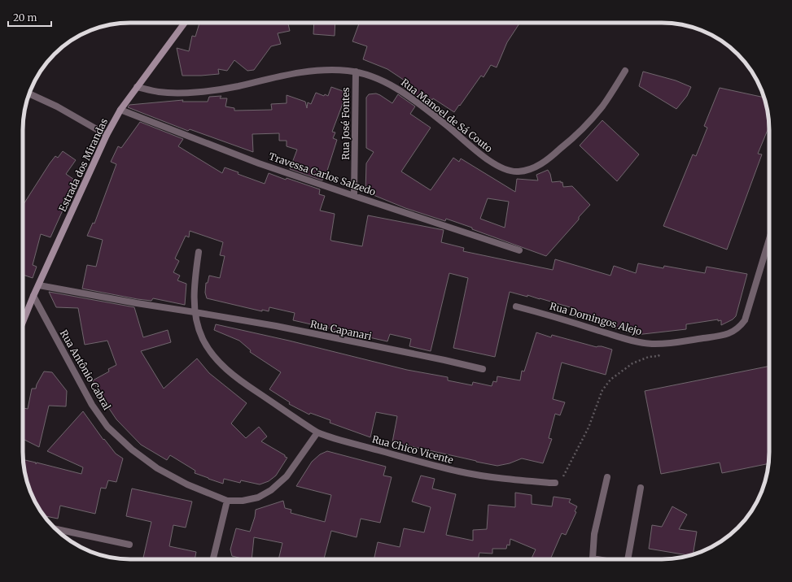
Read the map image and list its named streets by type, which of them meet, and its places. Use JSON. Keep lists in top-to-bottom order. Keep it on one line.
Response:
{"streets":{"street":["Rua Manoel de Sá Couto","Rua José Fontes","Estrada dos Mirandas","Travessa Carlos Salzedo","Rua Domingos Alejo","Rua Capanari","Rua Antônio Cabral","Rua Chico Vicente"]},"crossings":[["Rua Manoel de Sá Couto","Rua José Fontes"],["Rua Manoel de Sá Couto","Estrada dos Mirandas"],["Rua José Fontes","Travessa Carlos Salzedo"],["Estrada dos Mirandas","Travessa Carlos Salzedo"],["Estrada dos Mirandas","Rua Capanari"],["Estrada dos Mirandas","Rua Antônio Cabral"],["Rua Capanari","Rua Chico Vicente"],["Rua Antônio Cabral","Rua Chico Vicente"]],"scale_bar":"20 m"}
